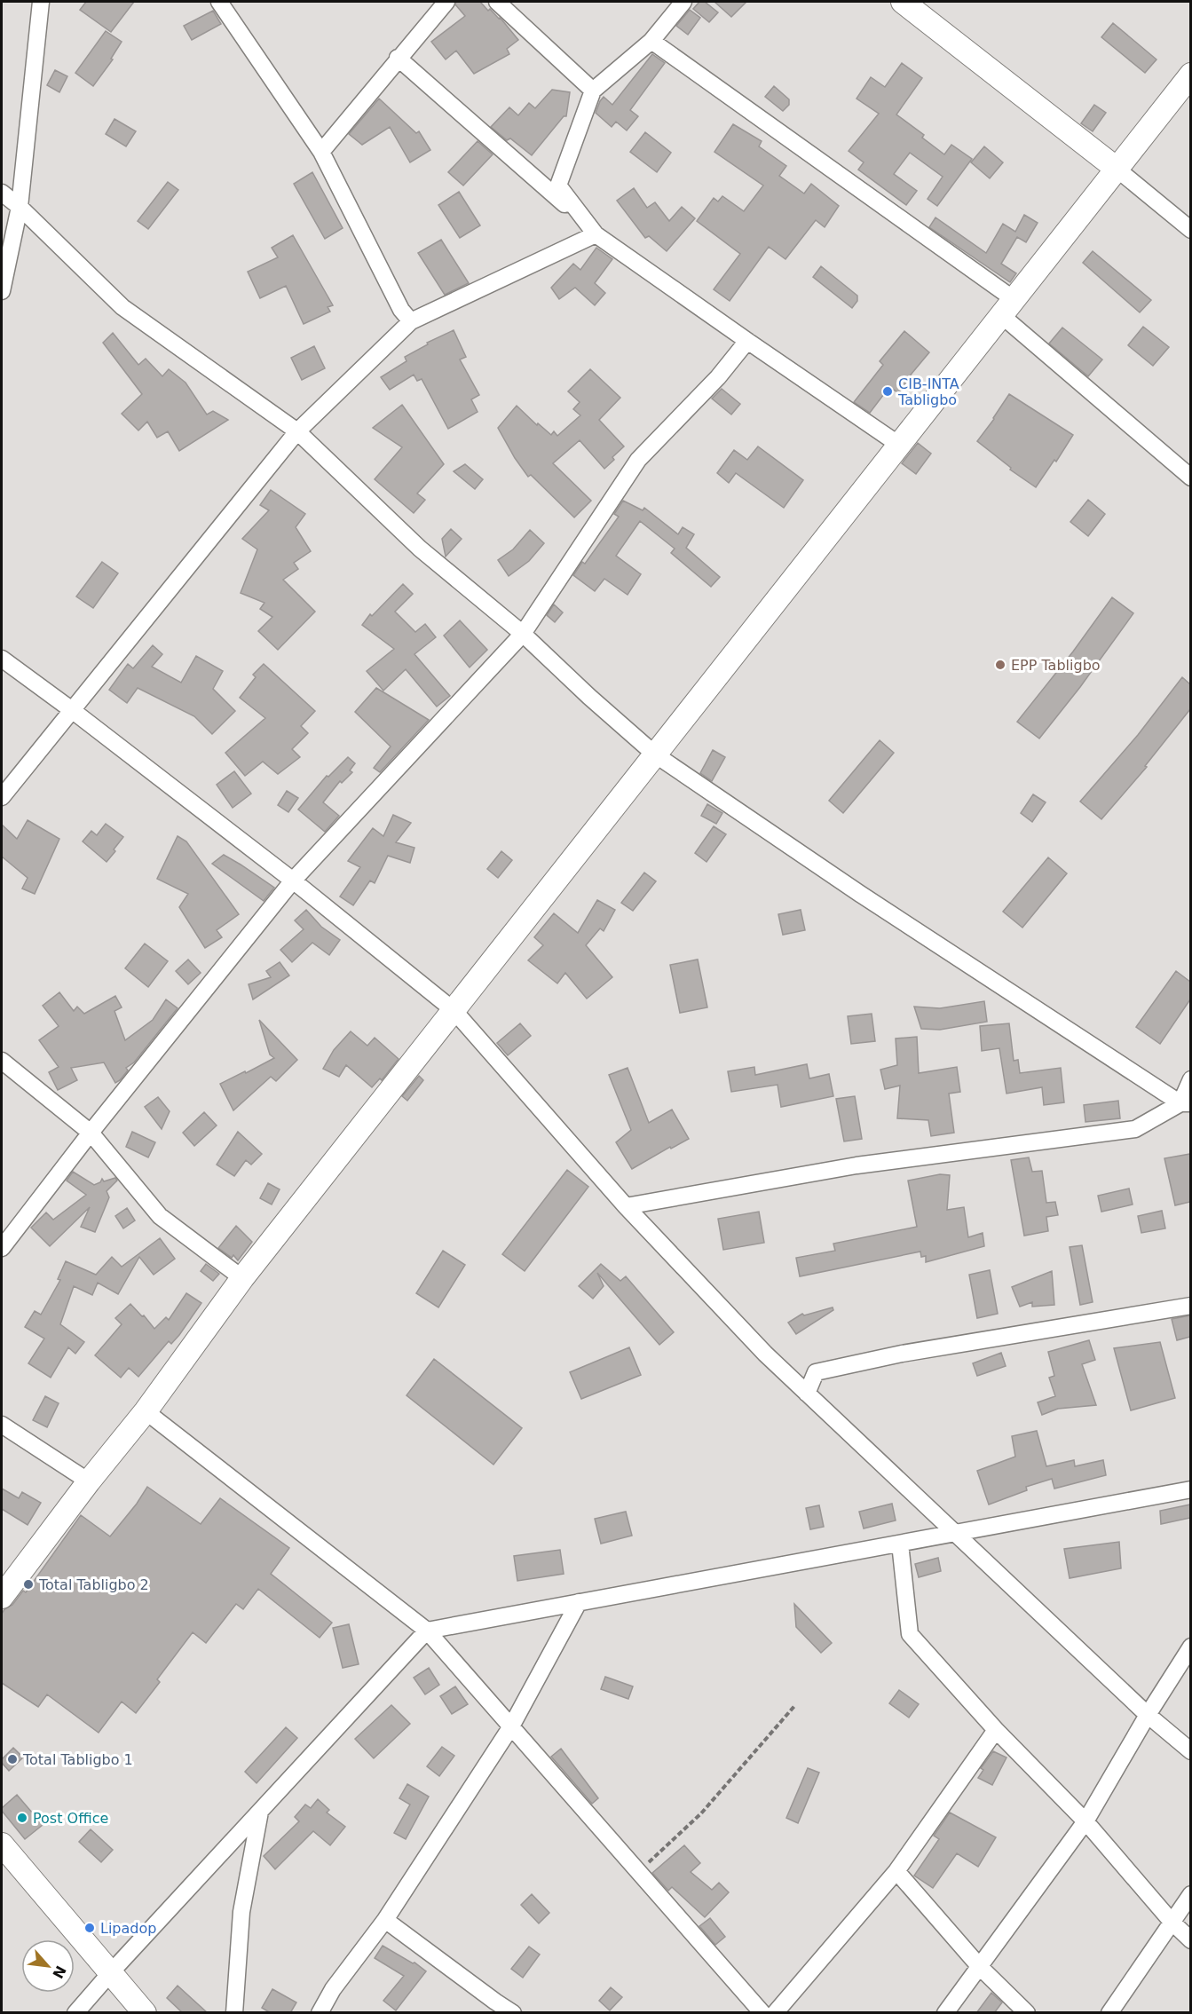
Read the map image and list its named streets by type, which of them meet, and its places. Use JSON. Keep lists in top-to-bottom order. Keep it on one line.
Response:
{"places":["CIB-INTA Tabligbo","EPP Tabligbo","Total Tabligbo 2","Total Tabligbo 1","Post Office","Lipadop"],"north":"bottom right"}
